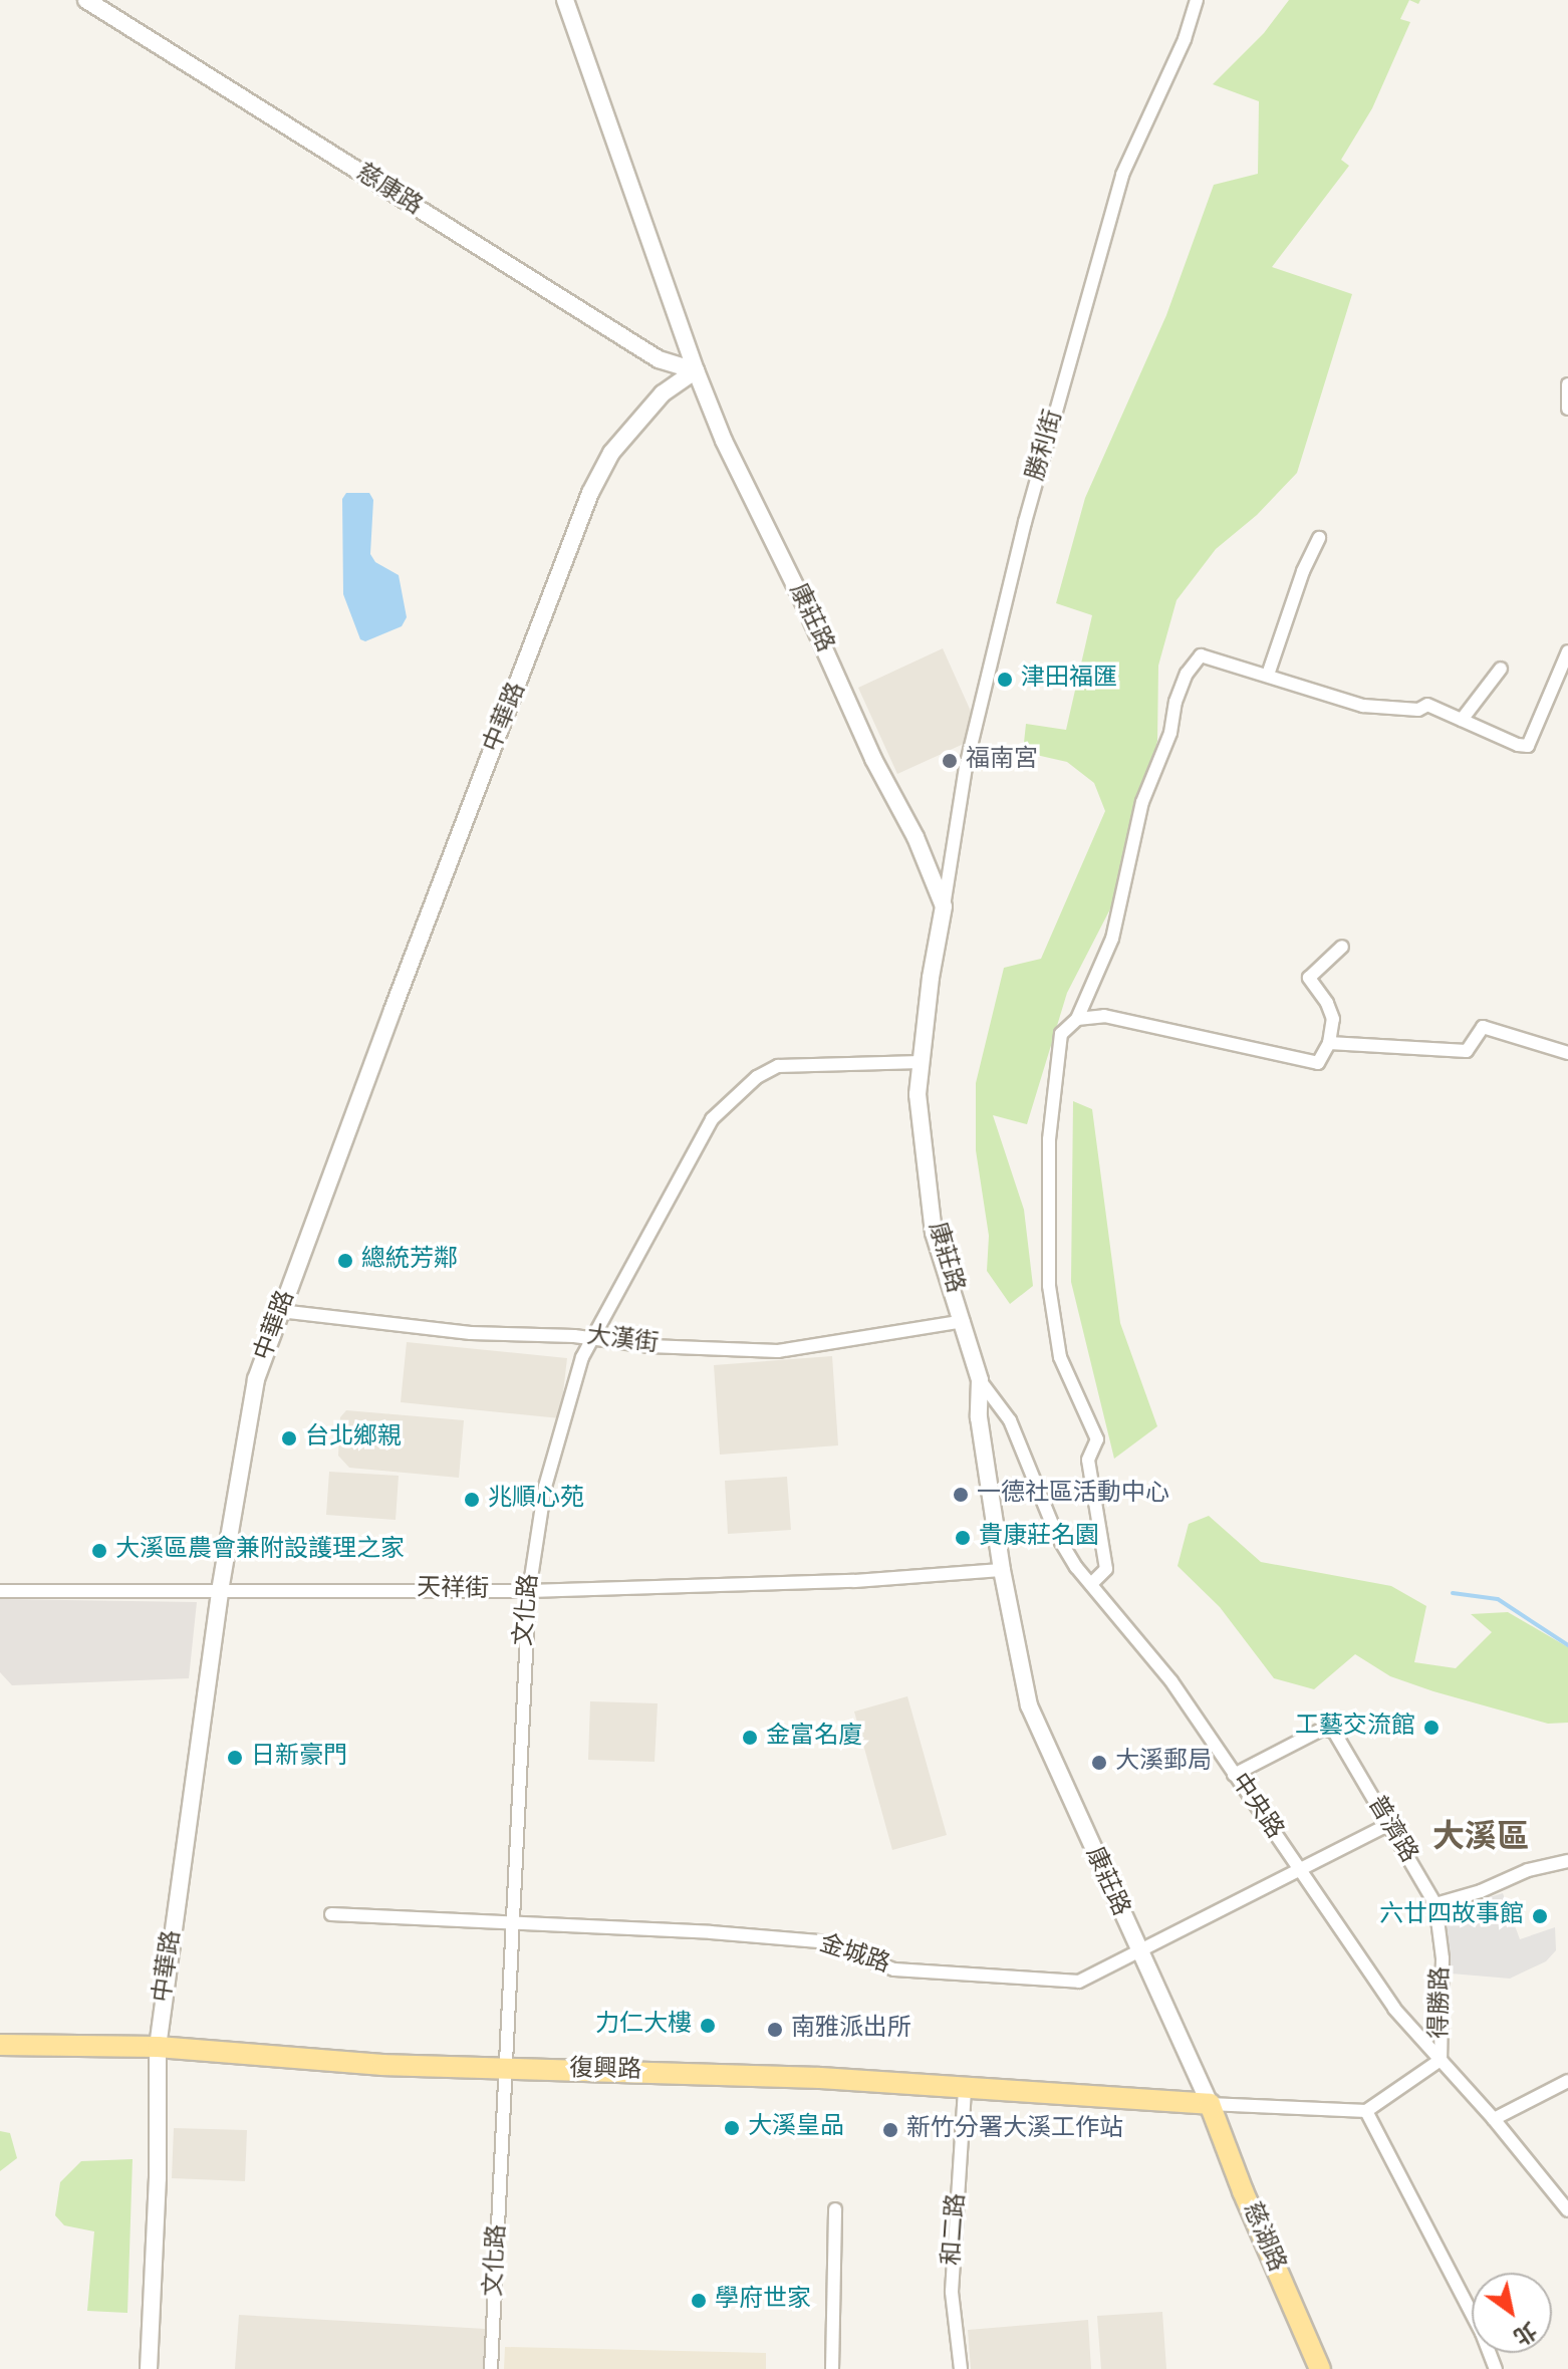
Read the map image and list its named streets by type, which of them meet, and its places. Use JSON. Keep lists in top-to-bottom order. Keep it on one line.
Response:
{"streets":{"main road":["復興路","慈湖路"],"street":["慈康路","勝利街","康莊路","中華路","大漢街","天祥街","文化路","中央路","普濟路","金城路","得勝路","和二路"]},"crossings":[["慈康路","康莊路"],["慈康路","中華路"],["勝利街","康莊路"],["康莊路","中華路"],["康莊路","大漢街"],["康莊路","天祥街"],["康莊路","文化路"],["康莊路","中央路"],["康莊路","金城路"],["康莊路","復興路"],["康莊路","慈湖路"],["中華路","大漢街"],["中華路","天祥街"],["中華路","復興路"],["大漢街","文化路"],["天祥街","文化路"],["文化路","金城路"],["文化路","復興路"],["中央路","普濟路"],["中央路","金城路"],["中央路","得勝路"],["普濟路","金城路"],["普濟路","得勝路"],["復興路","和二路"],["復興路","慈湖路"]],"districts":["大溪區"],"places":["津田福匯","福南宮","總統芳鄰","台北鄉親","一德社區活動中心","兆順心苑","貴康莊名園","大溪區農會兼附設護理之家","工藝交流館","金富名廈","日新豪門","大溪郵局","六廿四故事館","力仁大樓","南雅派出所","大溪皇品","新竹分署大溪工作站","學府世家"],"north":"bottom right"}
